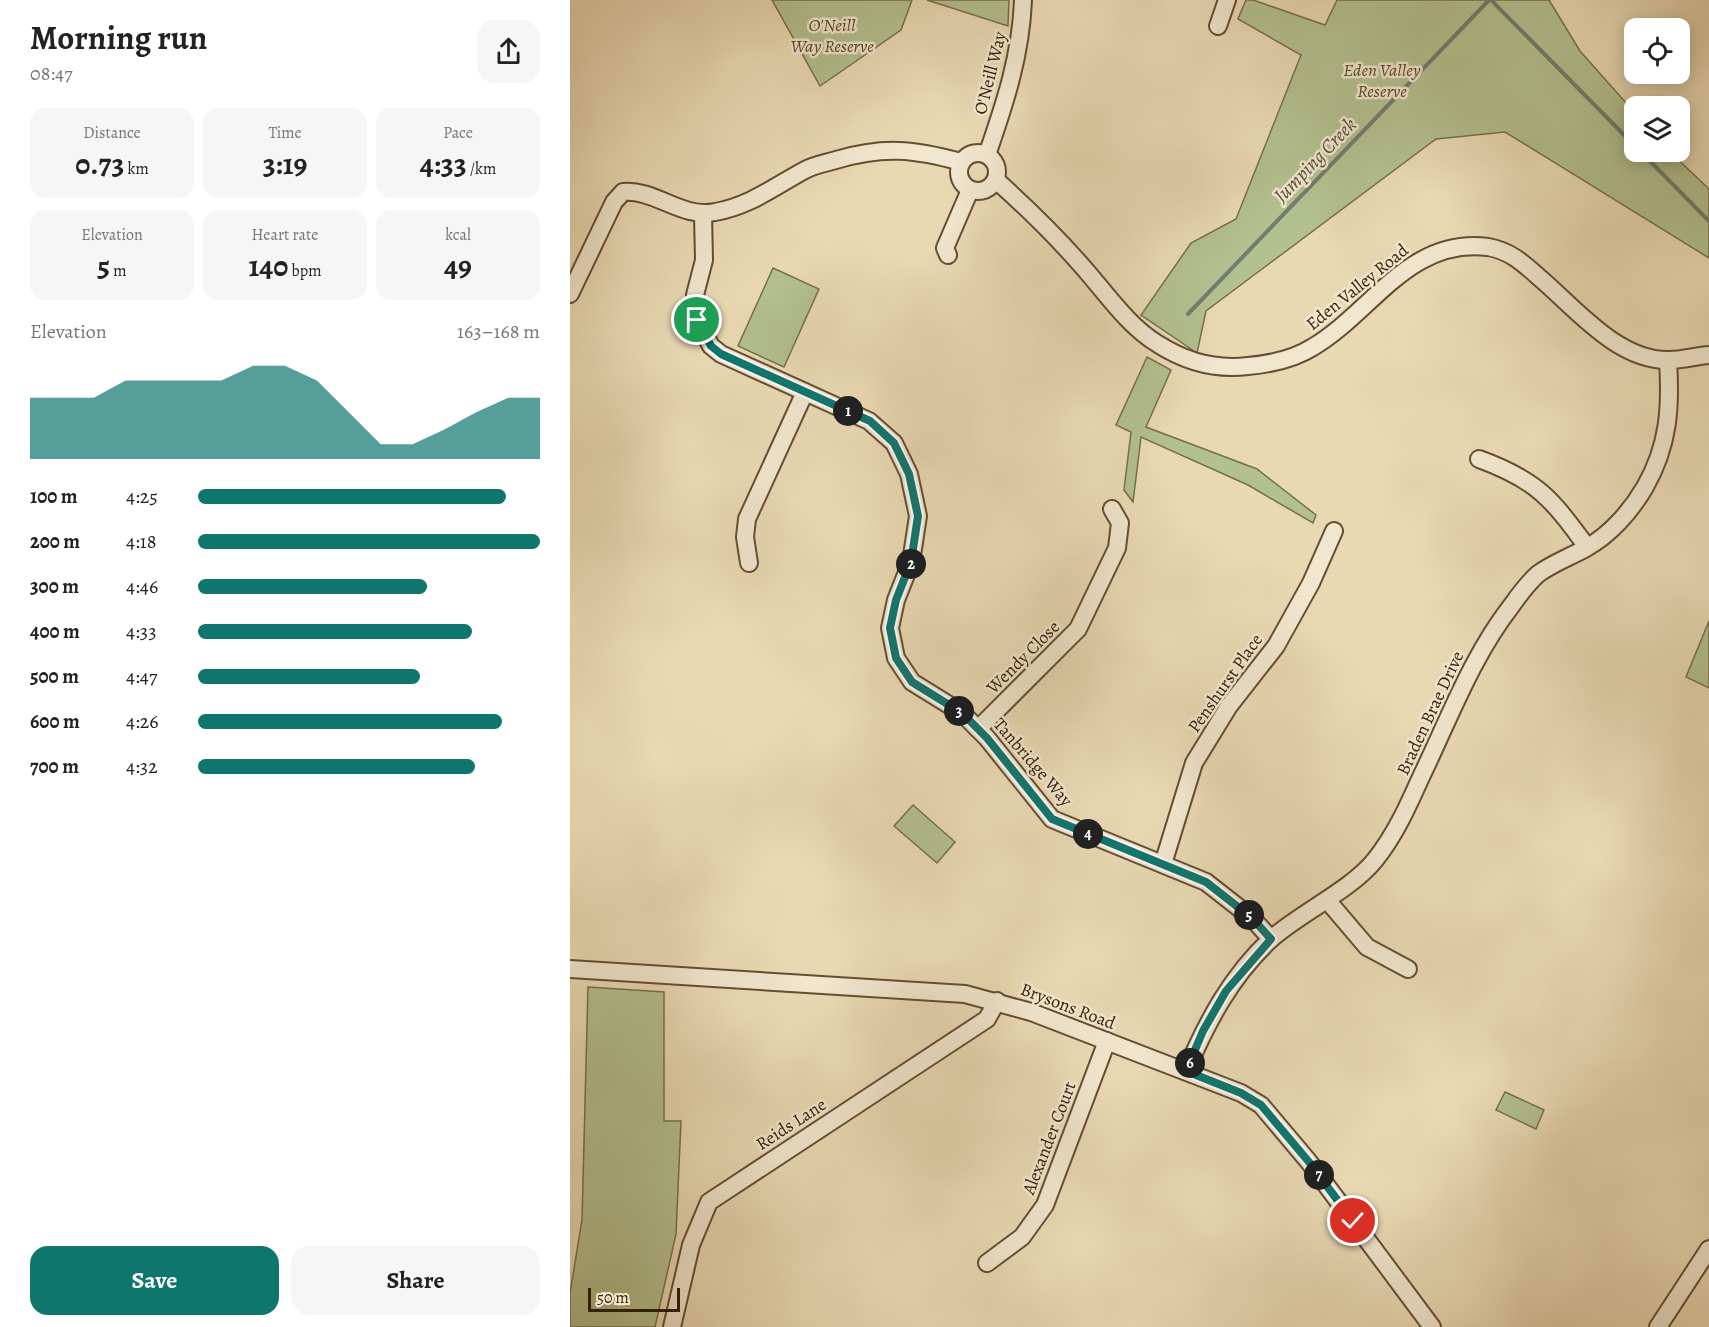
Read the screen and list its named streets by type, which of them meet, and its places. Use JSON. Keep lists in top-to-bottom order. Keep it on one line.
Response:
{"streets":{"street":["O'Neill Way","Eden Valley Road","Wendy Close","Penshurst Place","Braden Brae Drive","Tanbridge Way","Brysons Road","Reids Lane","Alexander Court"]},"crossings":[["O'Neill Way","Eden Valley Road"],["Eden Valley Road","Braden Brae Drive"],["Wendy Close","Tanbridge Way"],["Penshurst Place","Tanbridge Way"],["Braden Brae Drive","Tanbridge Way"],["Braden Brae Drive","Brysons Road"],["Brysons Road","Reids Lane"],["Brysons Road","Alexander Court"]],"water":["Jumping Creek"],"parks":["O'Neill Way Reserve","Eden Valley Reserve"],"scale_bar":"50 m","page":{"heading":["Morning run","08:47"],"stats":[["Distance","0.73 km"],["Time","3:19"],["Pace","4:33 /km"],["Elevation","5 m"],["Heart rate","140 bpm"],["kcal","49"]],"chart":["Elevation","163–168 m"],"pins":["1","2","3","4","5","6","7"],"list":[{"name":"100 m","note":"4:25"},{"name":"200 m","note":"4:18"},{"name":"300 m","note":"4:46"},{"name":"400 m","note":"4:33"},{"name":"500 m","note":"4:47"},{"name":"600 m","note":"4:26"},{"name":"700 m","note":"4:32"}],"buttons":["Save","Share"],"scale":"50 m"}}
